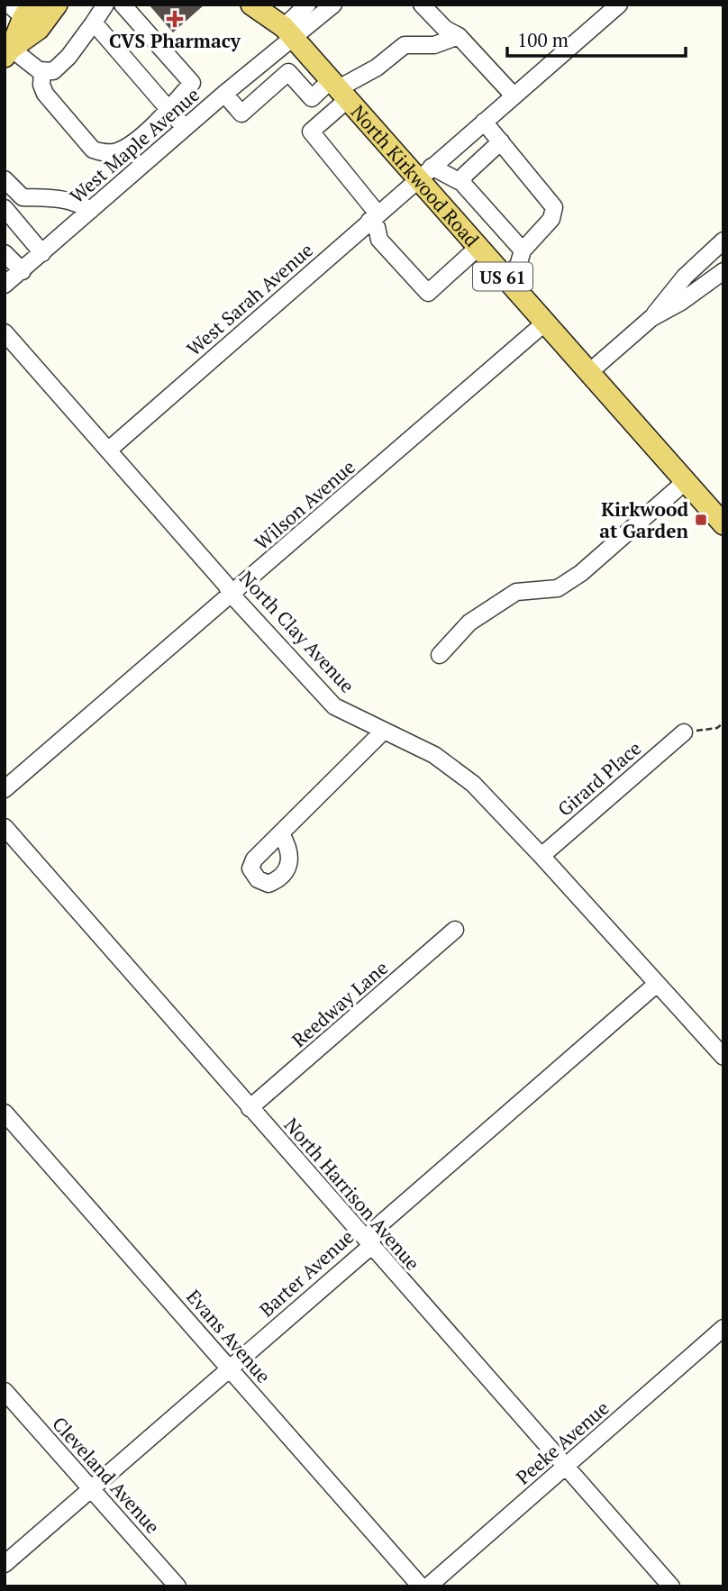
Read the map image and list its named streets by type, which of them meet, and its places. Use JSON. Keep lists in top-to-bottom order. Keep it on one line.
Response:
{"streets":{"main road":["North Kirkwood Road","US 61"],"street":["West Maple Avenue","West Sarah Avenue","Wilson Avenue","North Clay Avenue","Girard Place","Reedway Lane","North Harrison Avenue","Barter Avenue","Evans Avenue","Peeke Avenue","Cleveland Avenue"]},"crossings":[["West Maple Avenue","North Kirkwood Road"],["North Kirkwood Road","West Sarah Avenue"],["North Kirkwood Road","Wilson Avenue"],["West Sarah Avenue","North Clay Avenue"],["Wilson Avenue","North Clay Avenue"],["North Clay Avenue","Girard Place"],["North Clay Avenue","Barter Avenue"],["Reedway Lane","North Harrison Avenue"],["North Harrison Avenue","Barter Avenue"],["North Harrison Avenue","Peeke Avenue"],["Barter Avenue","Evans Avenue"],["Barter Avenue","Cleveland Avenue"]],"places":{"health":["CVS Pharmacy"],"transit":["Kirkwood at Garden"]},"scale_bar":"100 m"}
